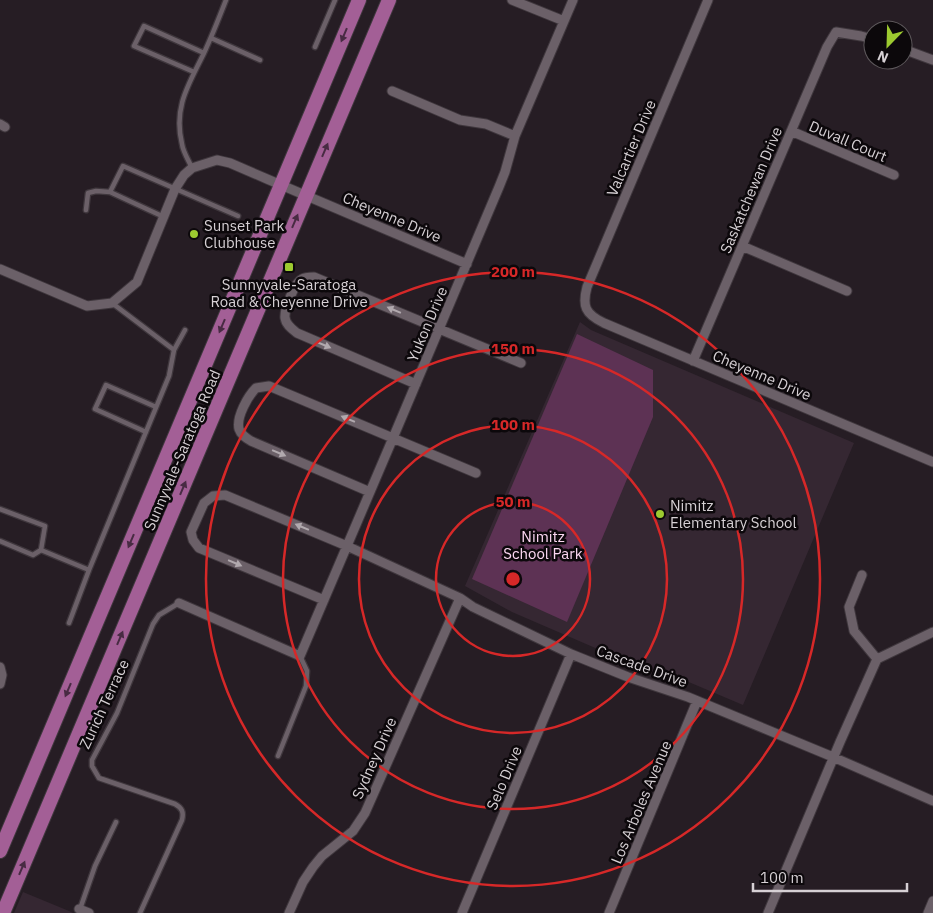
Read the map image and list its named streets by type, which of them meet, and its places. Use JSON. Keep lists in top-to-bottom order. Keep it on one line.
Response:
{"streets":{"main road":["Sunnyvale-Saratoga Road"],"street":["Duvall Court","Valcartier Drive","Saskatchewan Drive","Cheyenne Drive","Yukon Drive","Cascade Drive","Sydney Drive","Selo Drive","Los Arboles Avenue"],"lane":["Zurich Terrace"]},"crossings":[["Duvall Court","Saskatchewan Drive"],["Valcartier Drive","Cheyenne Drive"],["Saskatchewan Drive","Cheyenne Drive"],["Cheyenne Drive","Yukon Drive"],["Cheyenne Drive","Sunnyvale-Saratoga Road"],["Yukon Drive","Cascade Drive"],["Cascade Drive","Sydney Drive"],["Cascade Drive","Selo Drive"],["Cascade Drive","Los Arboles Avenue"]],"parks":["Nimitz School Park"],"places":{"other":["Sunset Park Clubhouse","Nimitz Elementary School"],"transit":["Sunnyvale-Saratoga Road & Cheyenne Drive"]},"scale_bar":"100 m","north":"bottom left","rings":["200 m","150 m","100 m","50 m"]}
